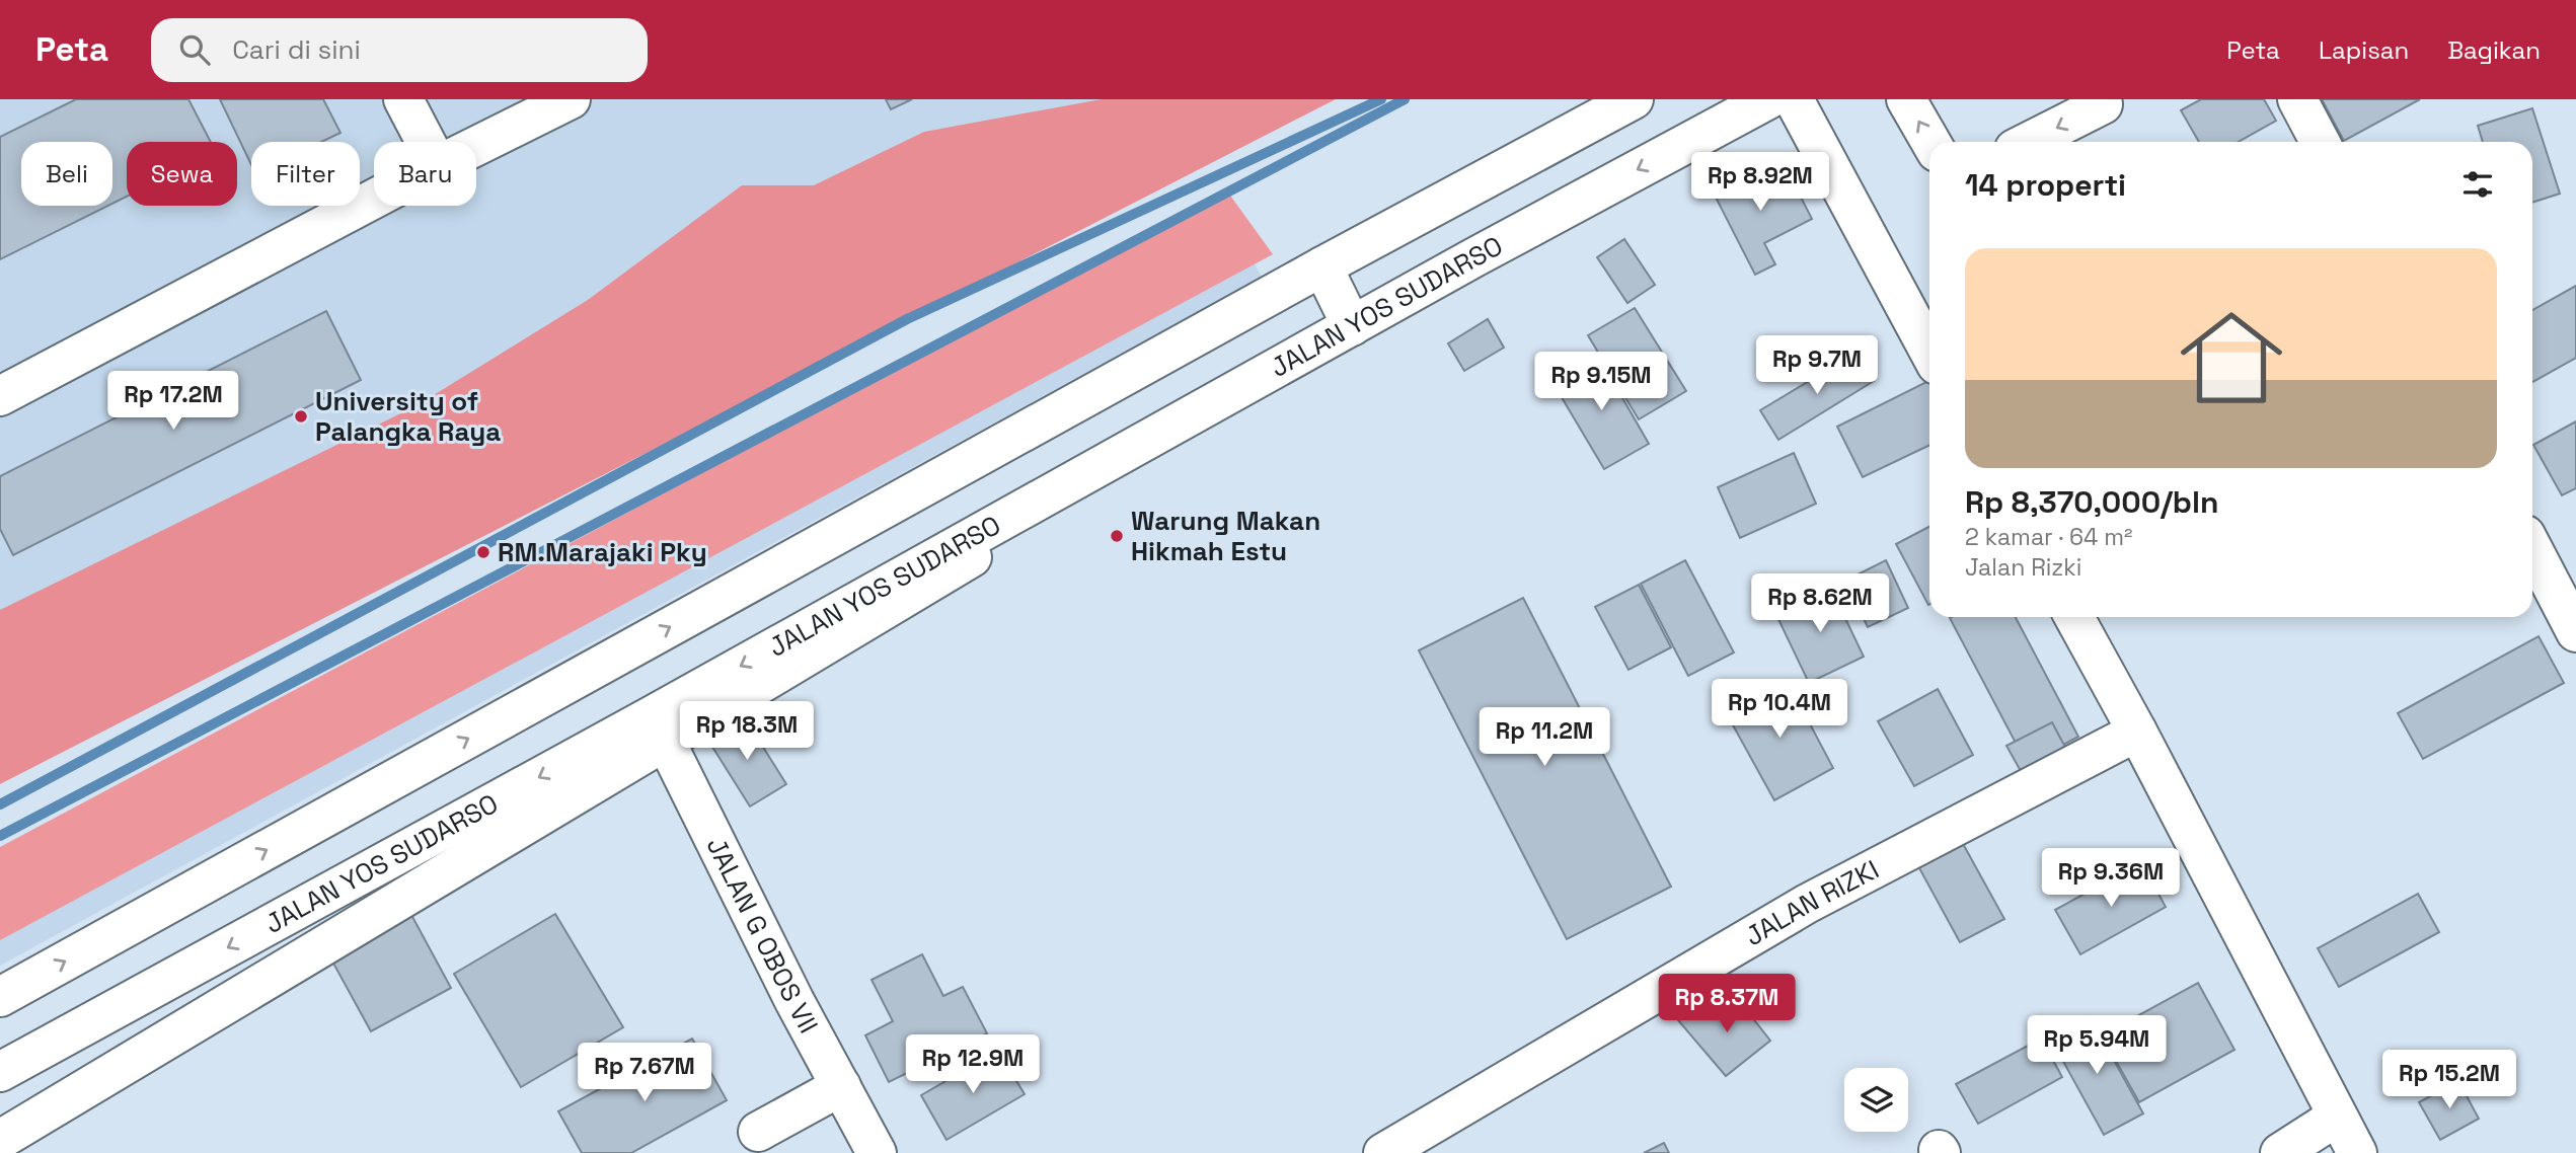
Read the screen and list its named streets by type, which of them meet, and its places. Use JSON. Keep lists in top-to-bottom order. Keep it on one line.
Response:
{"streets":{"street":["JALAN YOS SUDARSO","JALAN RIZKI","JALAN G OBOS VII"]},"crossings":[["JALAN YOS SUDARSO","JALAN G OBOS VII"]],"places":["University of Palangka Raya","Warung Makan Hikmah Estu","RM.Marajaki Pky"],"page":{"header":"Peta","search":"Cari di sini","nav":["Peta","Lapisan","Bagikan"],"chip":["Beli","Sewa","Filter","Baru"],"heading":"14 properti","price":["Rp 8.92M","Rp 9.7M","Rp 9.15M","Rp 17.2M","Rp 8.62M","Rp 10.4M","Rp 18.3M","Rp 11.2M","Rp 9.36M","Rp 8.37M","Rp 5.94M","Rp 12.9M","Rp 7.67M","Rp 15.2M"],"list":[{"name":"Rp 8,370,000/bln","note":"2 kamar · 64 m² · Jalan Rizki"}]}}
